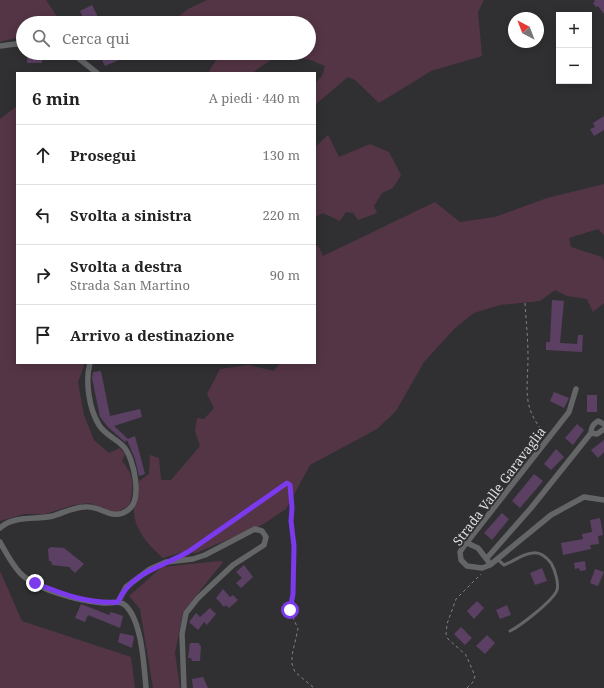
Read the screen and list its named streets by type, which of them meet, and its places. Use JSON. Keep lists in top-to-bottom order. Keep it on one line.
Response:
{"streets":{"street":["Strada Valle Garavaglia"]},"north":"top left","page":{"map_buttons":["+","−"],"search":"Cerca qui","heading":["6 min","A piedi · 440 m"],"list":[["Prosegui","130 m"],["Svolta a sinistra","220 m"],["Svolta a destra","Strada San Martino","90 m"],"Arrivo a destinazione"]}}
